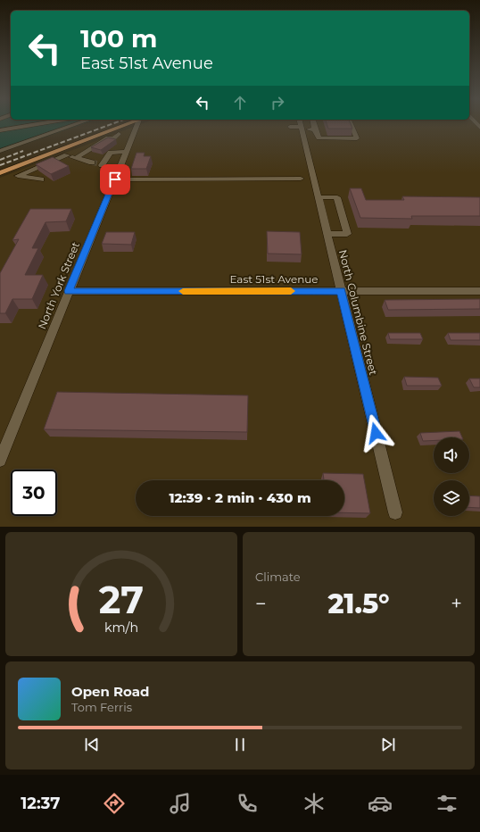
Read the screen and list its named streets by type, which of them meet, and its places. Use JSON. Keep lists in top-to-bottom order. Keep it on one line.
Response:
{"streets":{"street":["East 51st Avenue","North York Street","North Columbine Street"]},"crossings":[["East 51st Avenue","North York Street"],["East 51st Avenue","North Columbine Street"]],"page":{"turn":["100 m","East 51st Avenue"],"limit":"30","trip":"12:39 · 2 min · 430 m","tile":"Climate","heat":["−","21.5°","+"],"song":["Open Road","Tom Ferris"],"tabs":"12:37","gauge":["27","km/h"]}}
